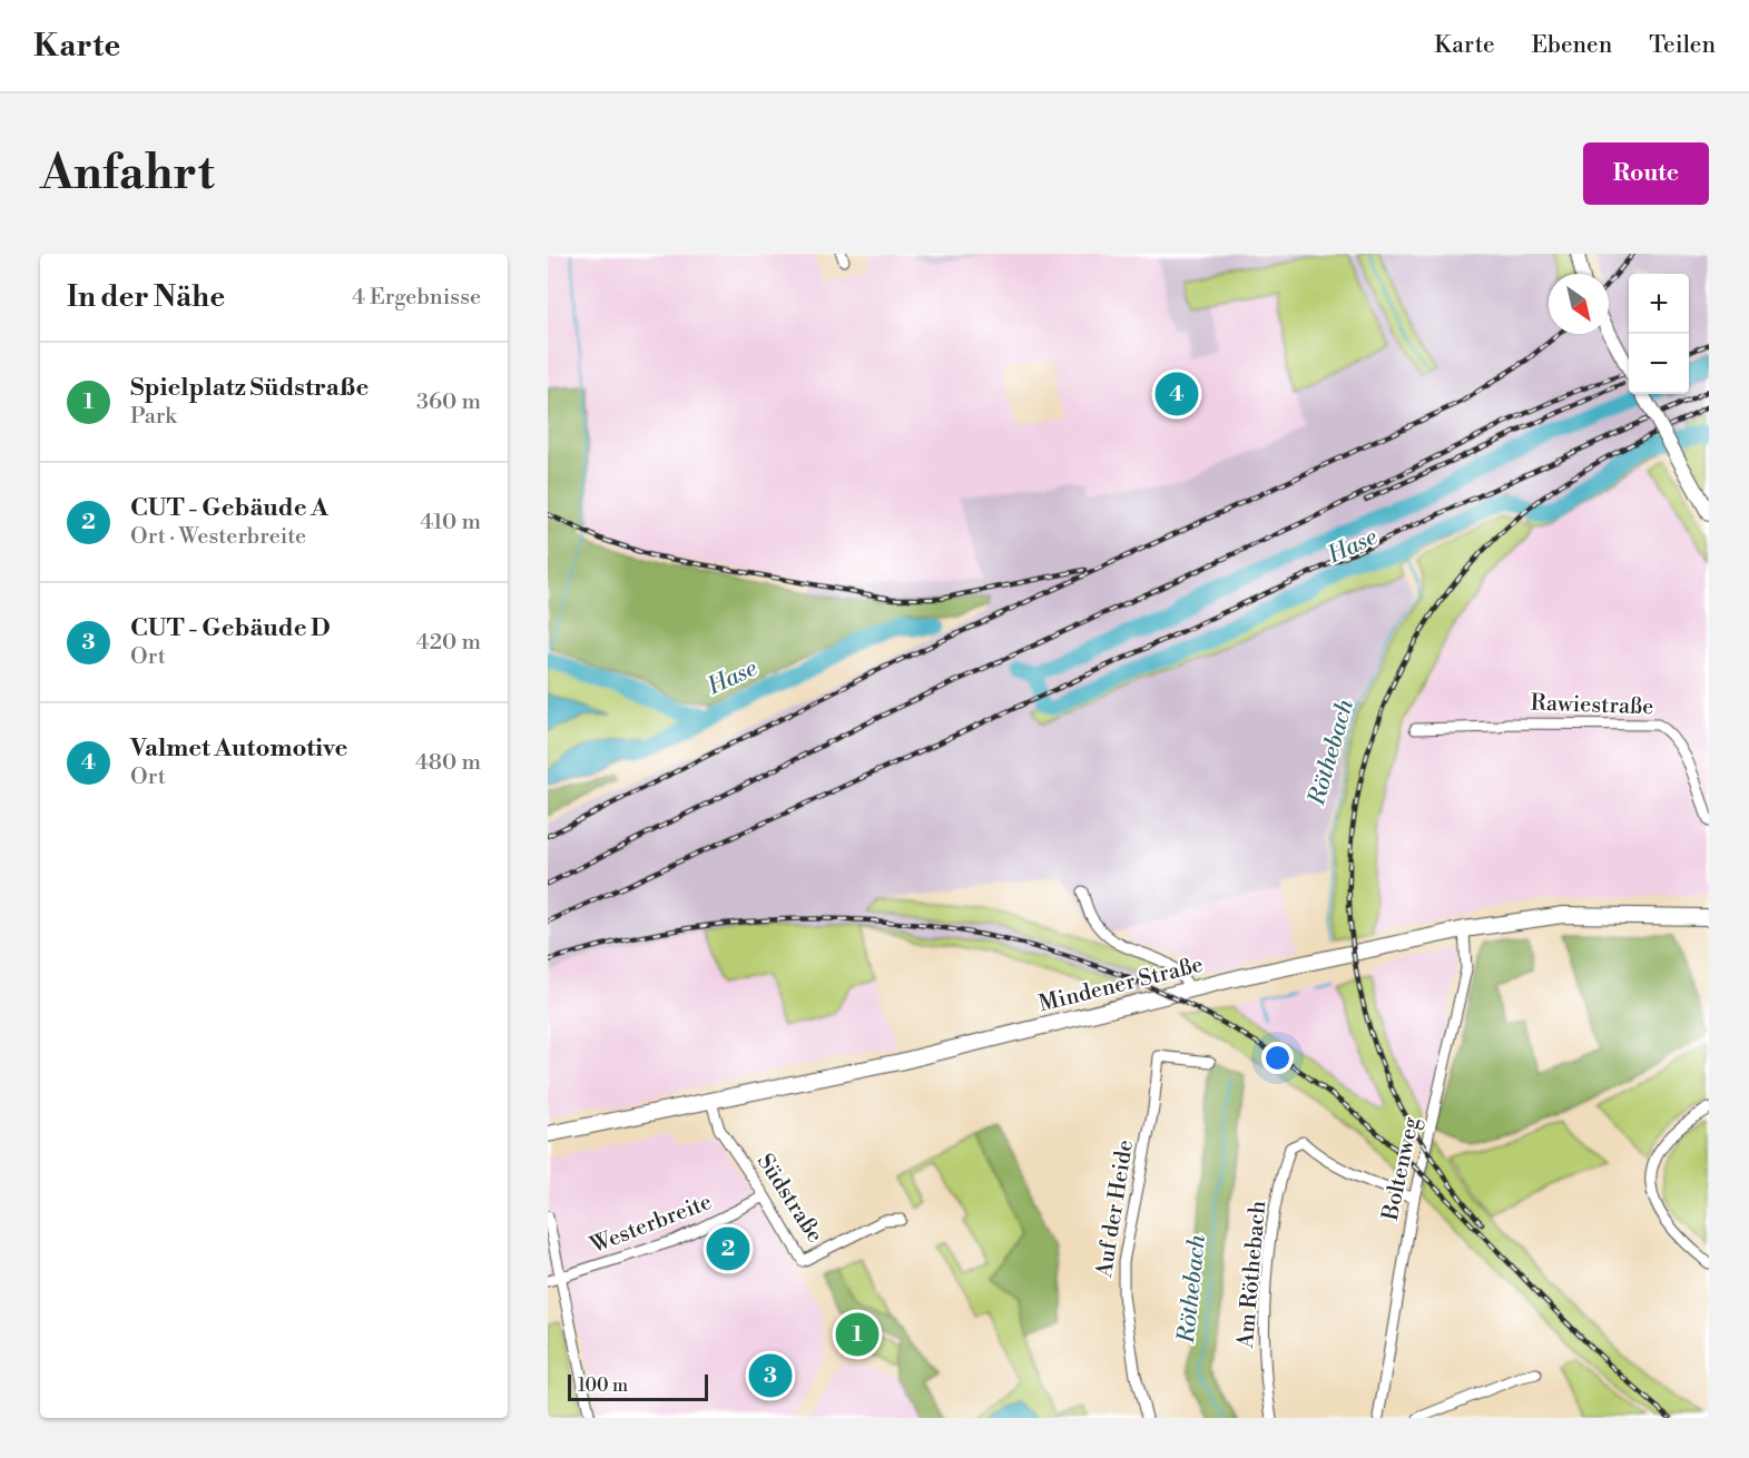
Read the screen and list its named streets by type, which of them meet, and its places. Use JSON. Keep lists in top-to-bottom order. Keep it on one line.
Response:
{"streets":{"main road":["Mindener Straße"],"street":["Rawiestraße","Boltenweg","Südstraße","Auf der Heide","Westerbreite","Am Röthebach"]},"crossings":[["Mindener Straße","Boltenweg"],["Mindener Straße","Südstraße"],["Boltenweg","Am Röthebach"],["Südstraße","Westerbreite"]],"water":["Hase","Röthebach"],"scale_bar":"100 m","north":"bottom right","page":{"header":"Karte","nav":["Karte","Ebenen","Teilen"],"buttons":"Route","title":"Anfahrt","heading":["In der Nähe","4 Ergebnisse"],"map_buttons":["+","−"],"list":[{"mark":"1","name":"Spielplatz Südstraße","note":"Park","value":"360 m"},{"mark":"2","name":"CUT - Gebäude A","note":"Ort · Westerbreite","value":"410 m"},{"mark":"3","name":"CUT - Gebäude D","note":"Ort","value":"420 m"},{"mark":"4","name":"Valmet Automotive","note":"Ort","value":"480 m"}],"pins":["4","2","1","3"],"scale":"100 m"}}
